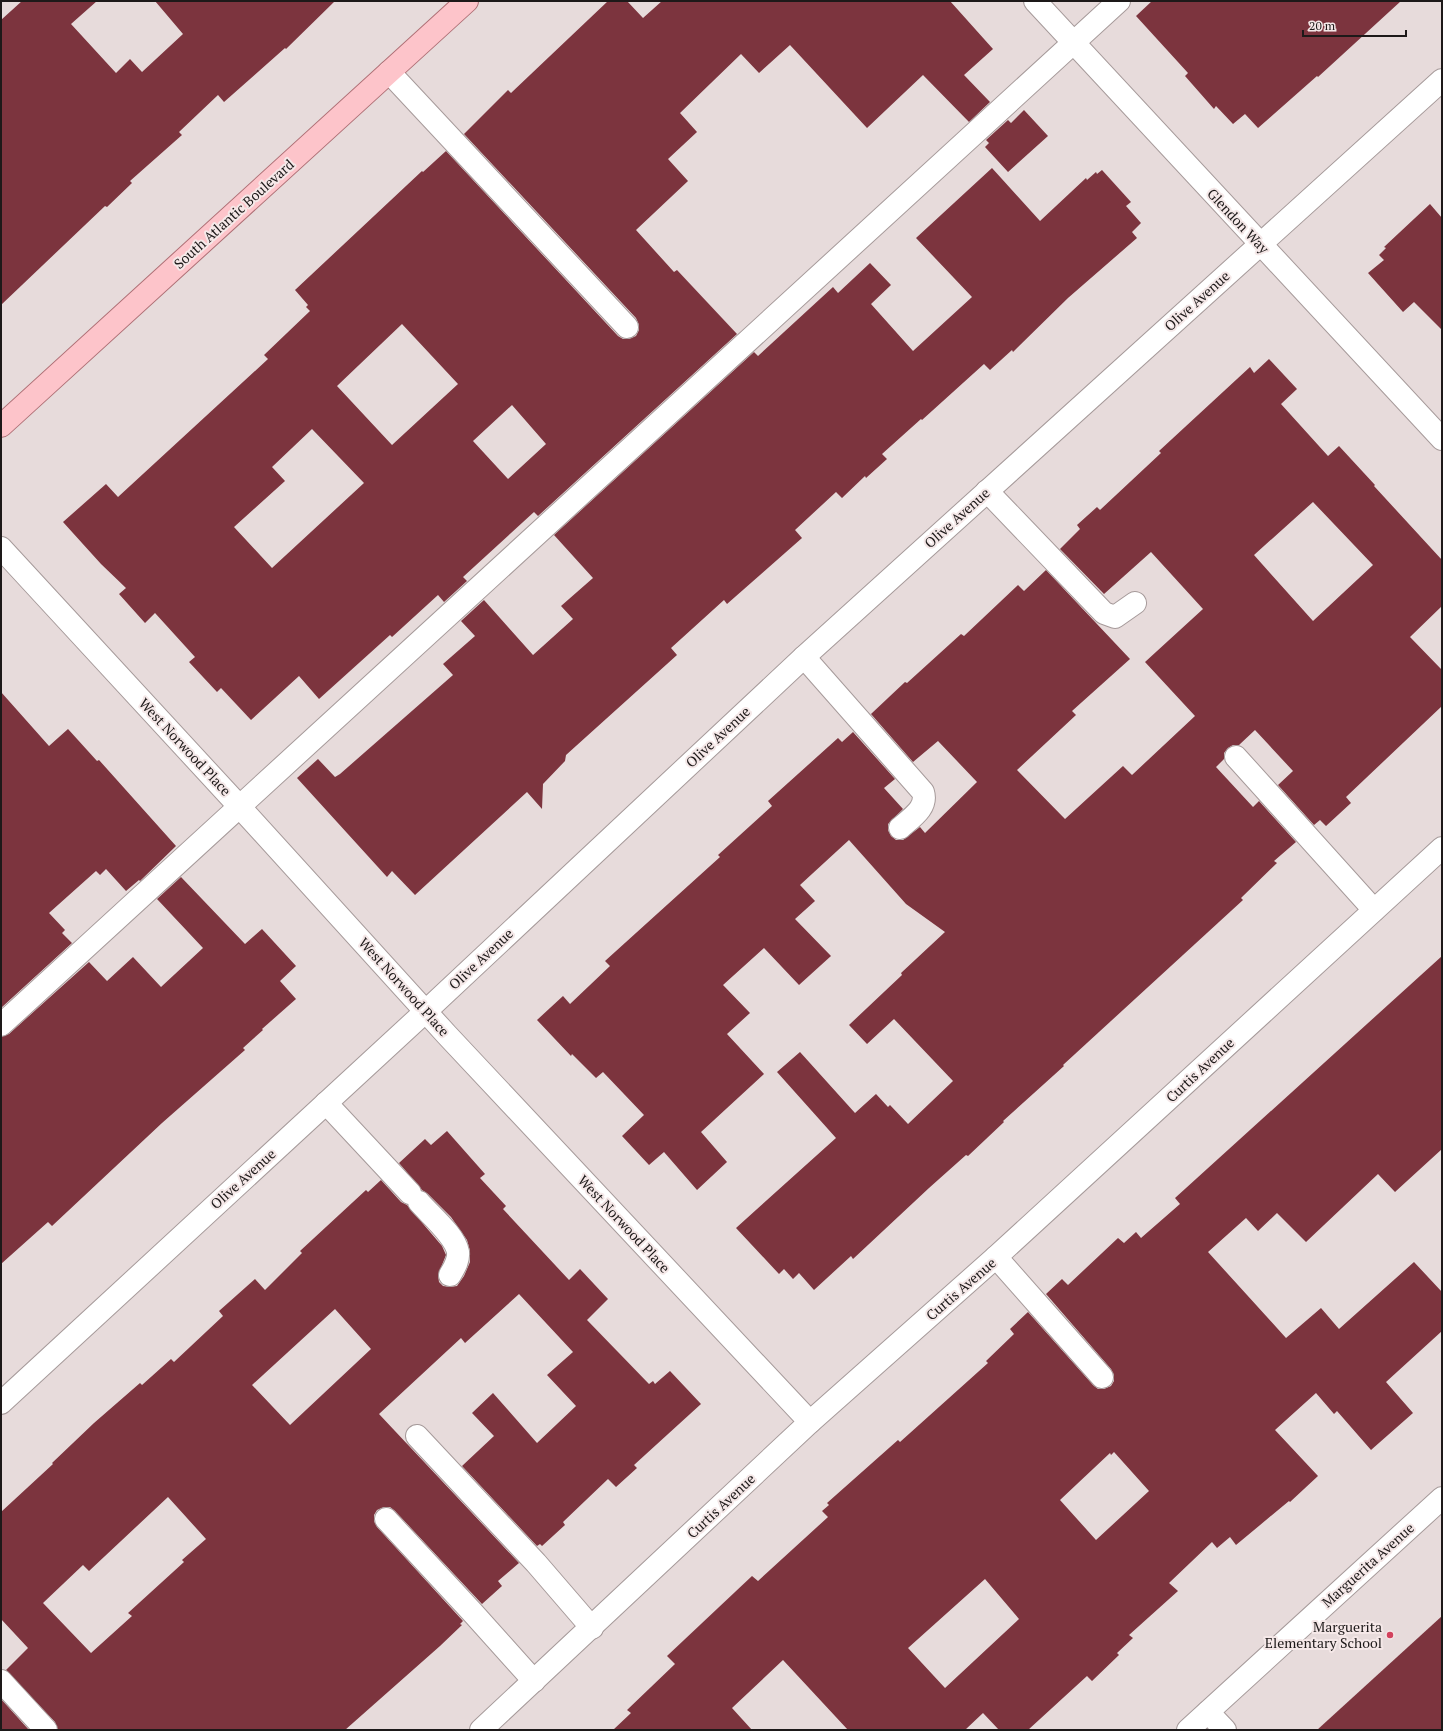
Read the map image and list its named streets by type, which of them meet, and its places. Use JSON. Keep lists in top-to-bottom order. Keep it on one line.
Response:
{"streets":{"main road":["South Atlantic Boulevard"],"street":["Glendon Way","Olive Avenue","West Norwood Place","Curtis Avenue","Marguerita Avenue"]},"crossings":[["Glendon Way","Olive Avenue"],["Olive Avenue","West Norwood Place"],["West Norwood Place","Curtis Avenue"]],"places":["Marguerita Elementary School"],"scale_bar":"20 m"}
